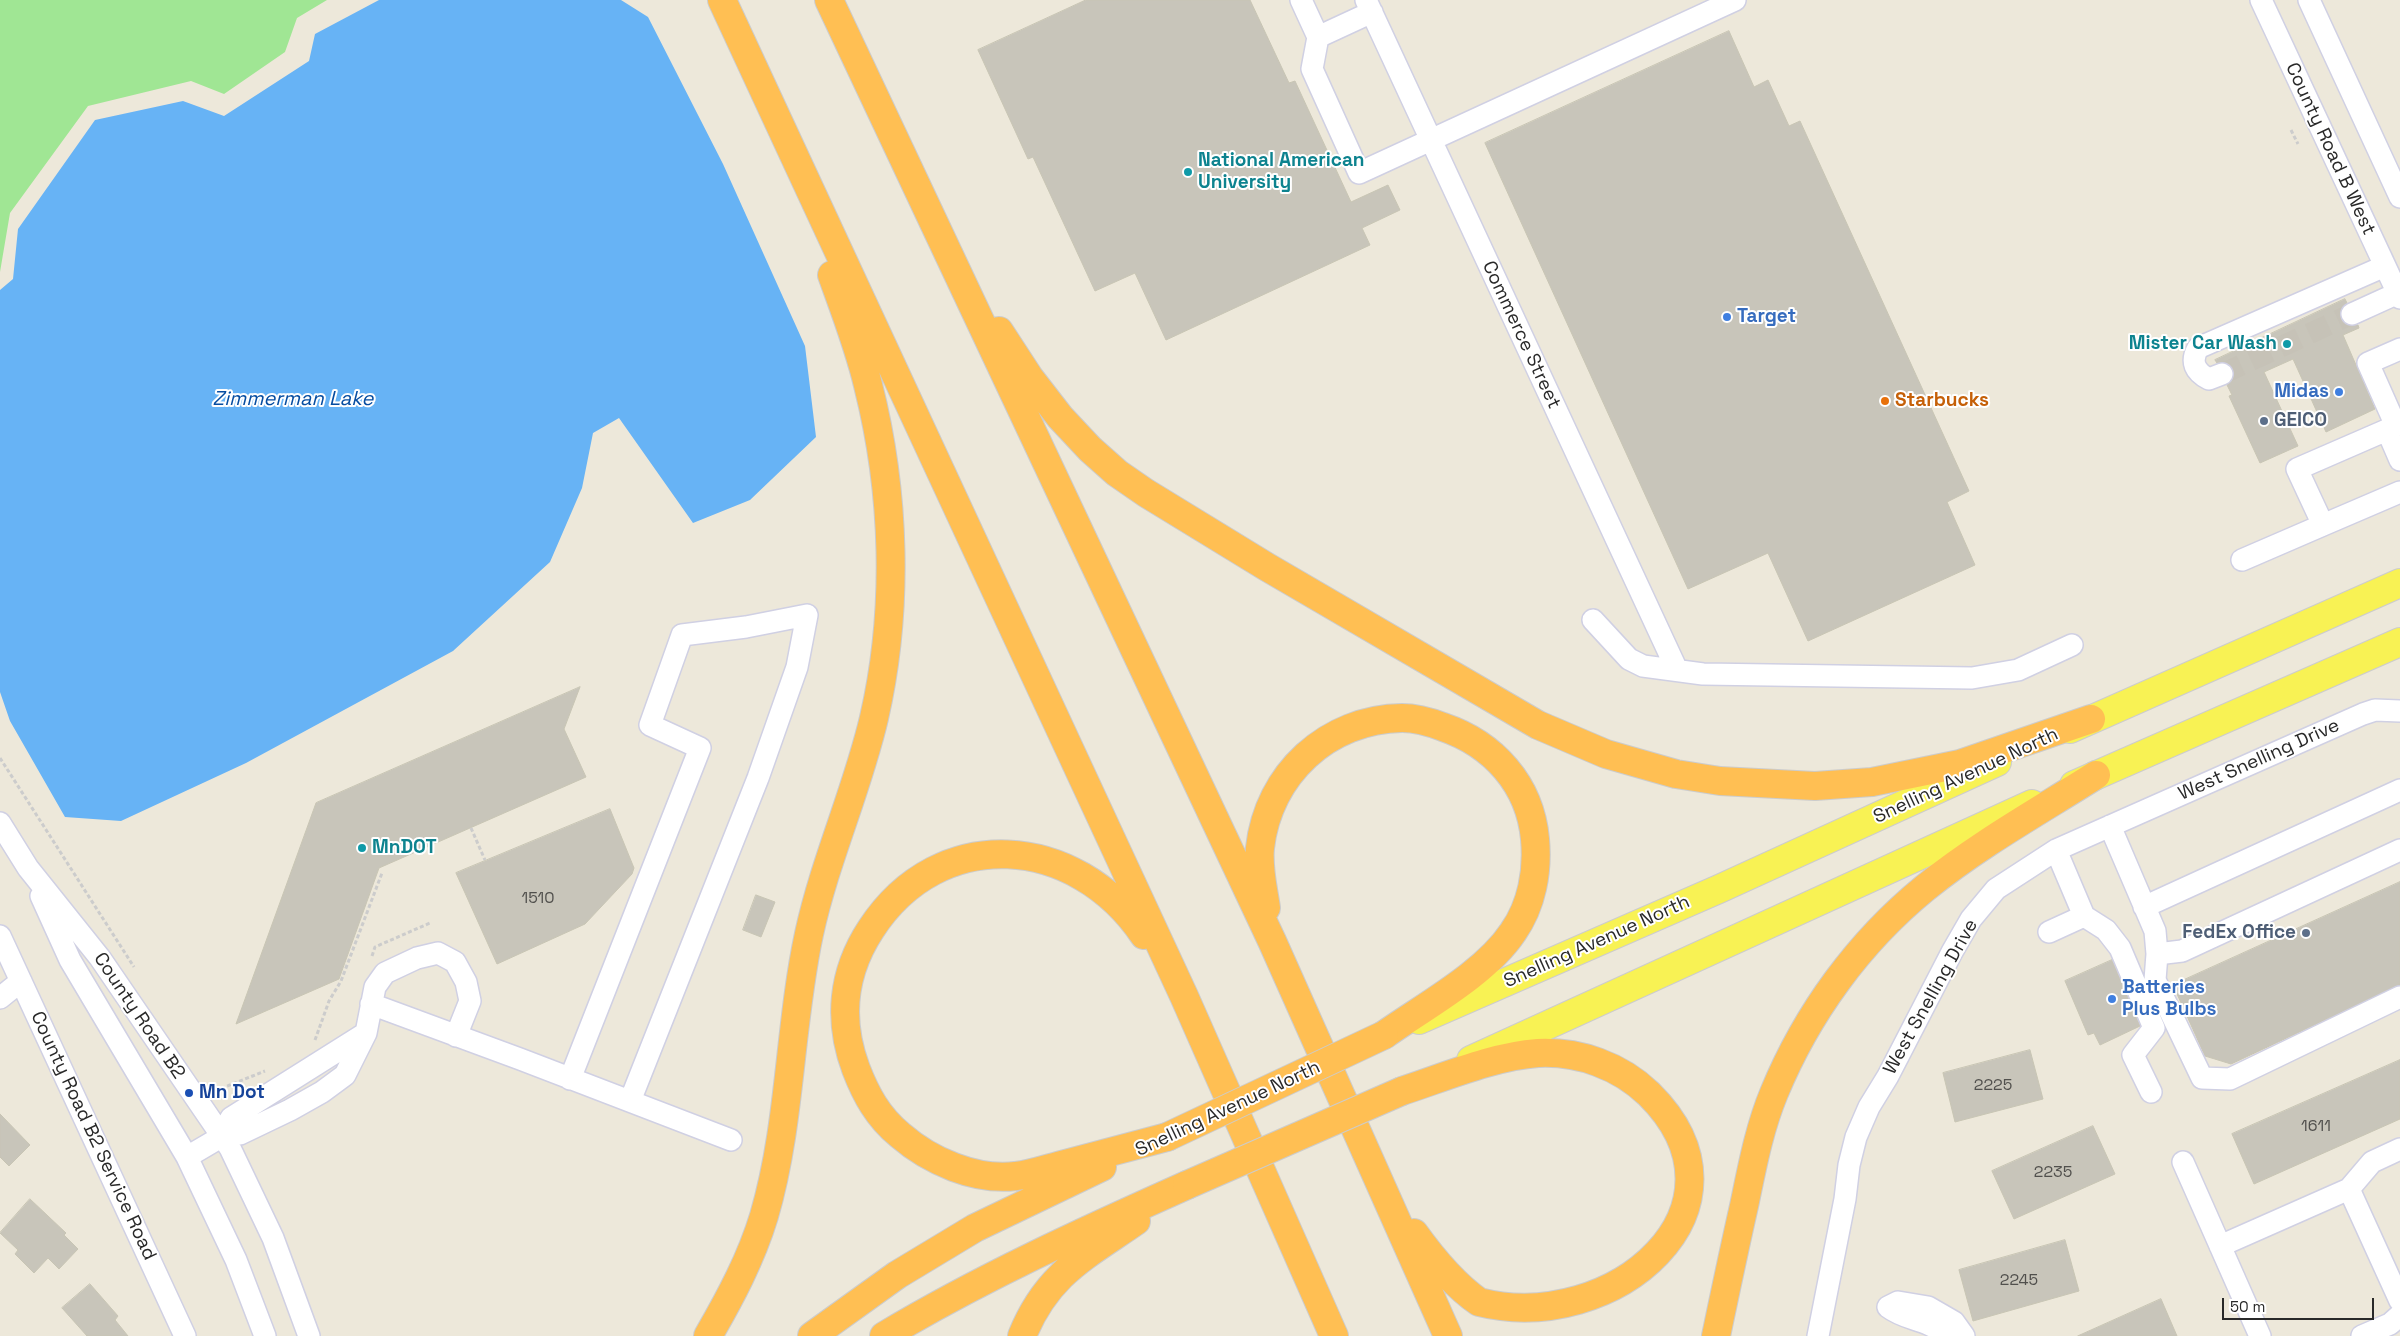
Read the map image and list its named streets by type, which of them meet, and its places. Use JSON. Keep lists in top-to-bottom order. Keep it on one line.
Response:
{"streets":{"highway":["Snelling Avenue North"],"street":["County Road B West","Commerce Street","West Snelling Drive","County Road B2","County Road B2 Service Road"]},"water":["Zimmerman Lake"],"places":["National American University","Target","Mister Car Wash","Midas","Starbucks","GEICO","MnDOT","FedEx Office","Batteries Plus Bulbs","Mn Dot"],"house_numbers":["1510","2225","1611","2235","2245"],"scale_bar":"50 m"}
